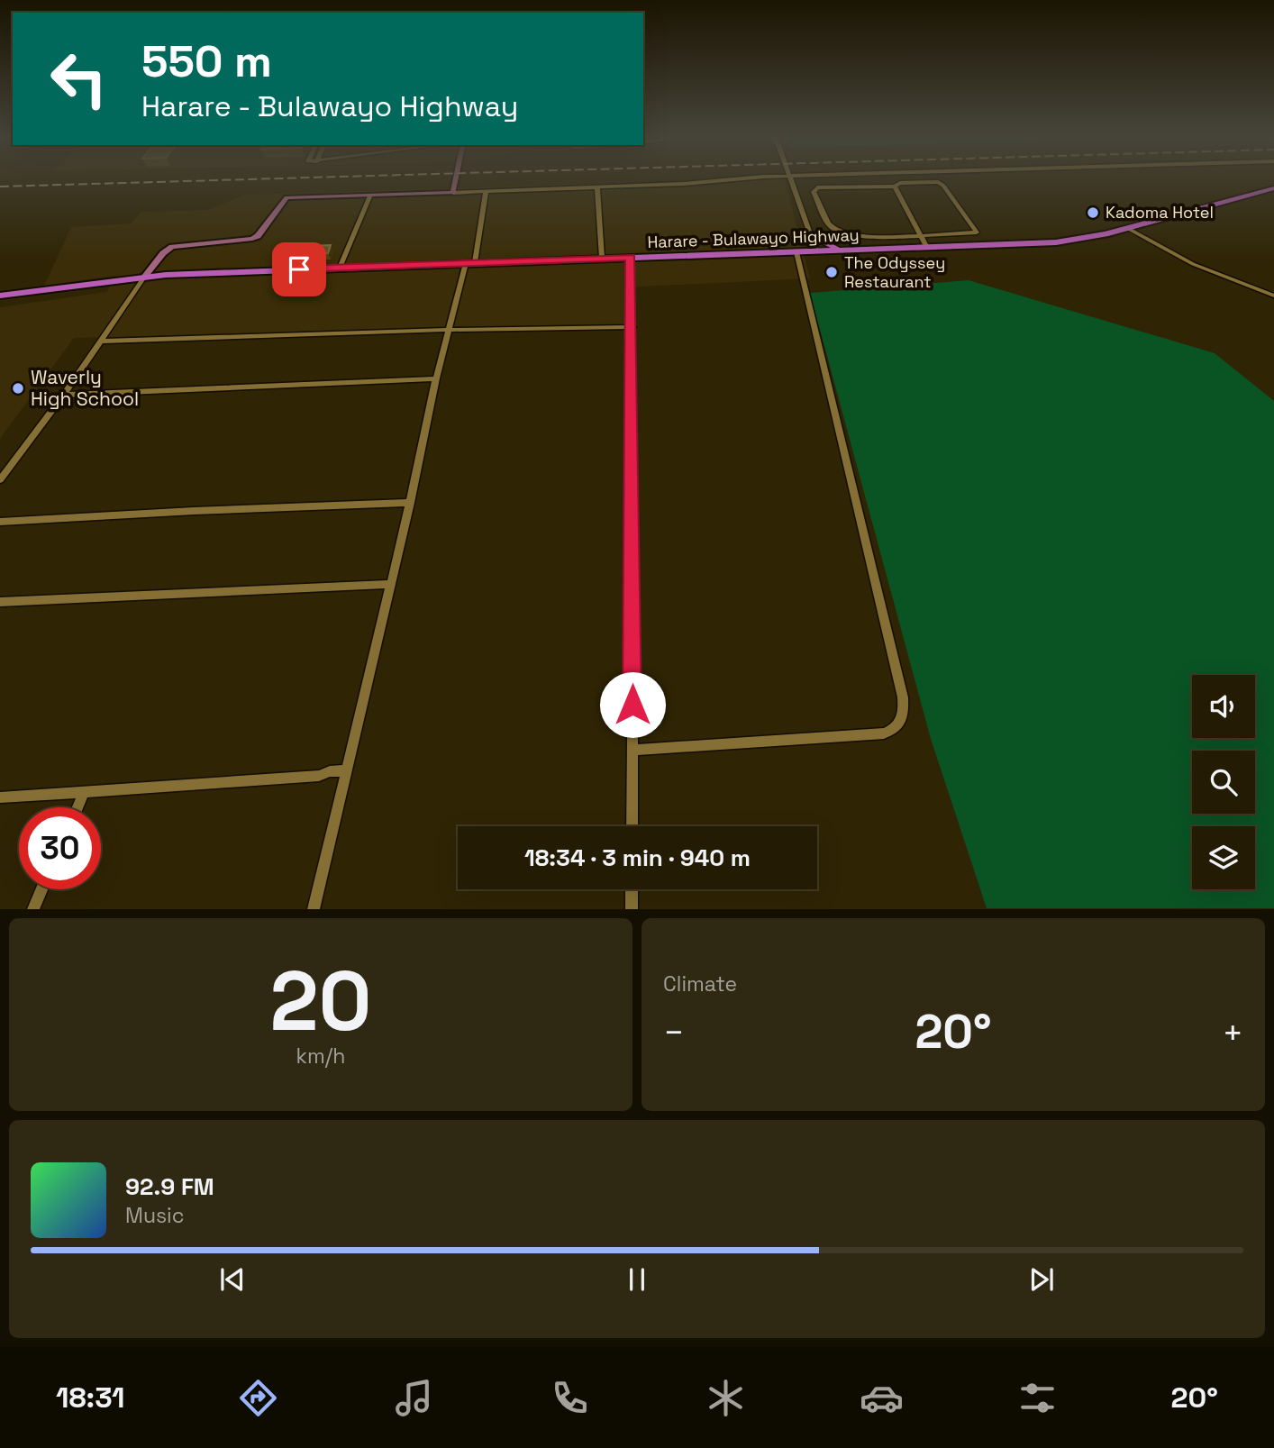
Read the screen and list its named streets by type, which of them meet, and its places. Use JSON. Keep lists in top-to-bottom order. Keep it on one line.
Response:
{"streets":{"highway":["Harare - Bulawayo Highway"]},"places":["Kadoma Hotel","The Odyssey Restaurant","Waverly High School"],"page":{"turn":["550 m","Harare - Bulawayo Highway"],"limit":"30","trip":"18:34 · 3 min · 940 m","tile":[["20","km/h"],"Climate"],"heat":["−","20°","+"],"song":["92.9 FM","Music"],"tabs":["18:31","20°"]}}
